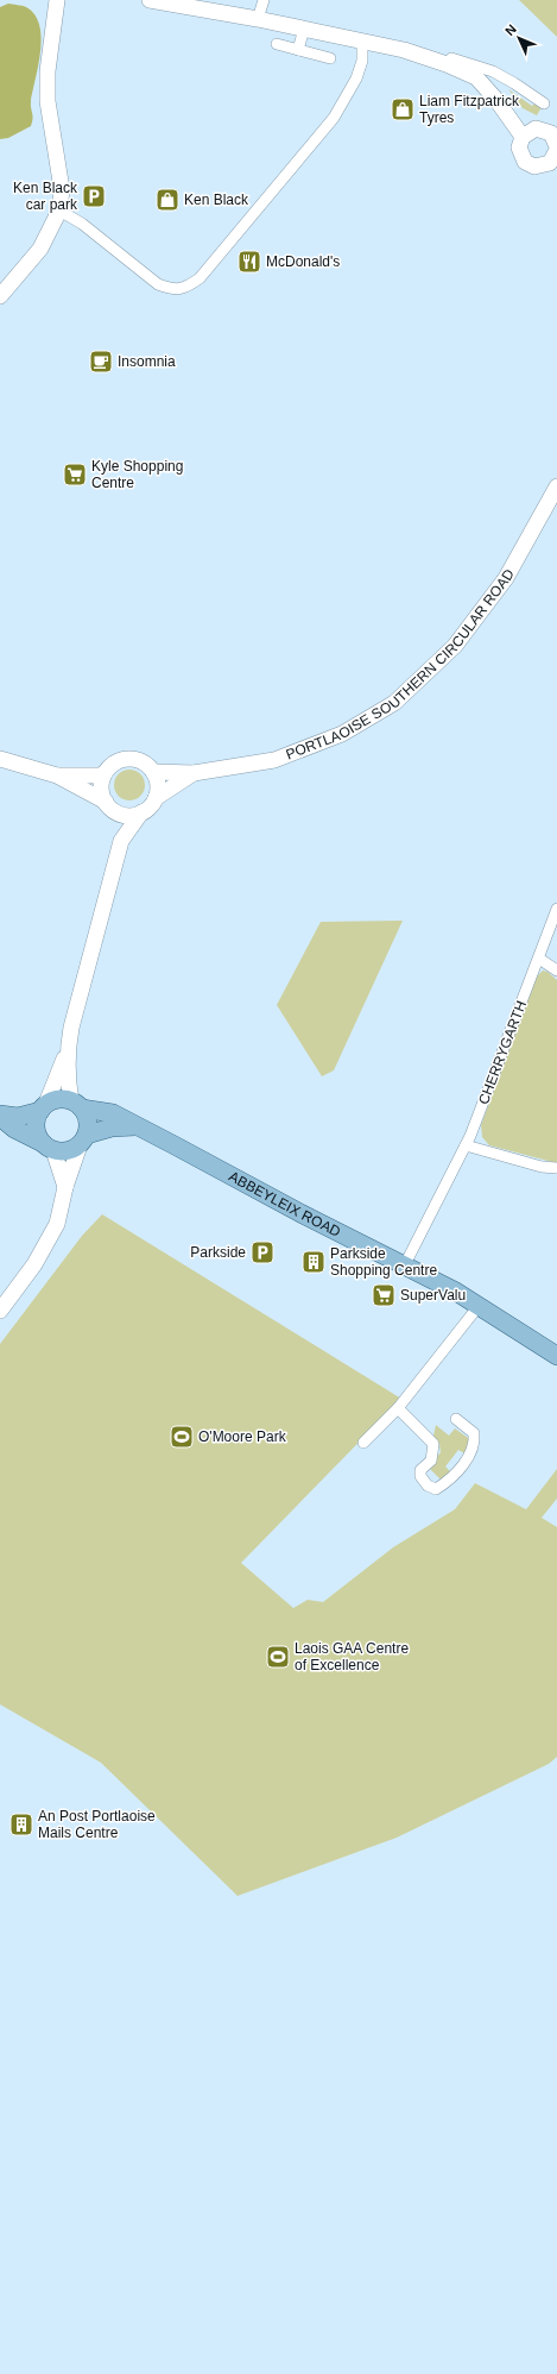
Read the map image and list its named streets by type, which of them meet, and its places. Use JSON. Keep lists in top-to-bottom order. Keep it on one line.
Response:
{"streets":{"main road":["PORTLAOISE SOUTHERN CIRCULAR ROAD","ABBEYLEIX ROAD"],"street":["CHERRYGARTH"]},"crossings":[["CHERRYGARTH","ABBEYLEIX ROAD"]],"places":{"shop":["Liam Fitzpatrick Tyres","Ken Black"],"parking":["Ken Black car park","Parkside"],"restaurant":["McDonald's"],"cafe":["Insomnia"],"supermarket":["Kyle Shopping Centre","SuperValu"],"building":["Parkside Shopping Centre","An Post Portlaoise Mails Centre"],"sports":["O'Moore Park","Laois GAA Centre of Excellence"]},"north":"top left"}
